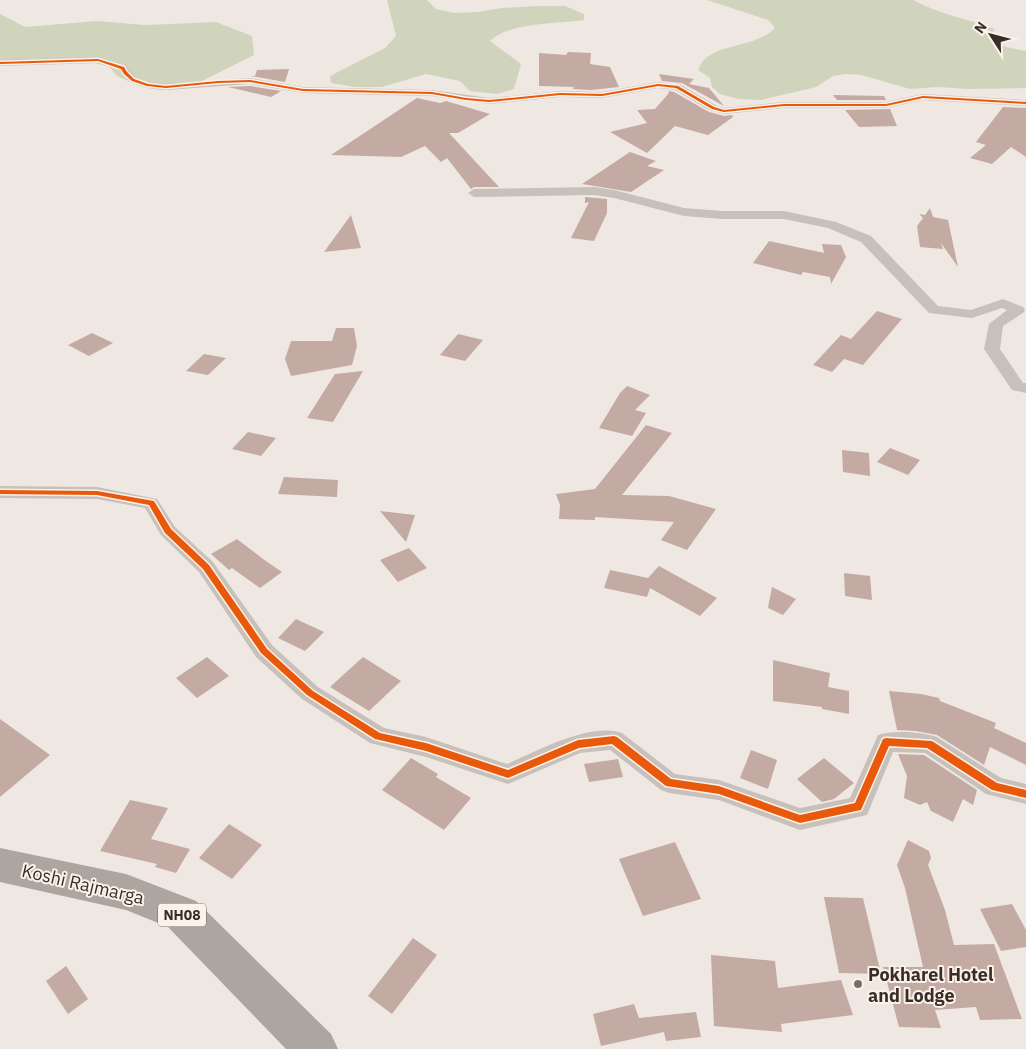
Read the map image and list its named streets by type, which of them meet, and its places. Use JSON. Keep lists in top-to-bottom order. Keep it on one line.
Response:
{"streets":{"main road":["Koshi Rajmarga","NH08"]},"places":["Pokharel Hotel and Lodge"],"north":"top left"}
